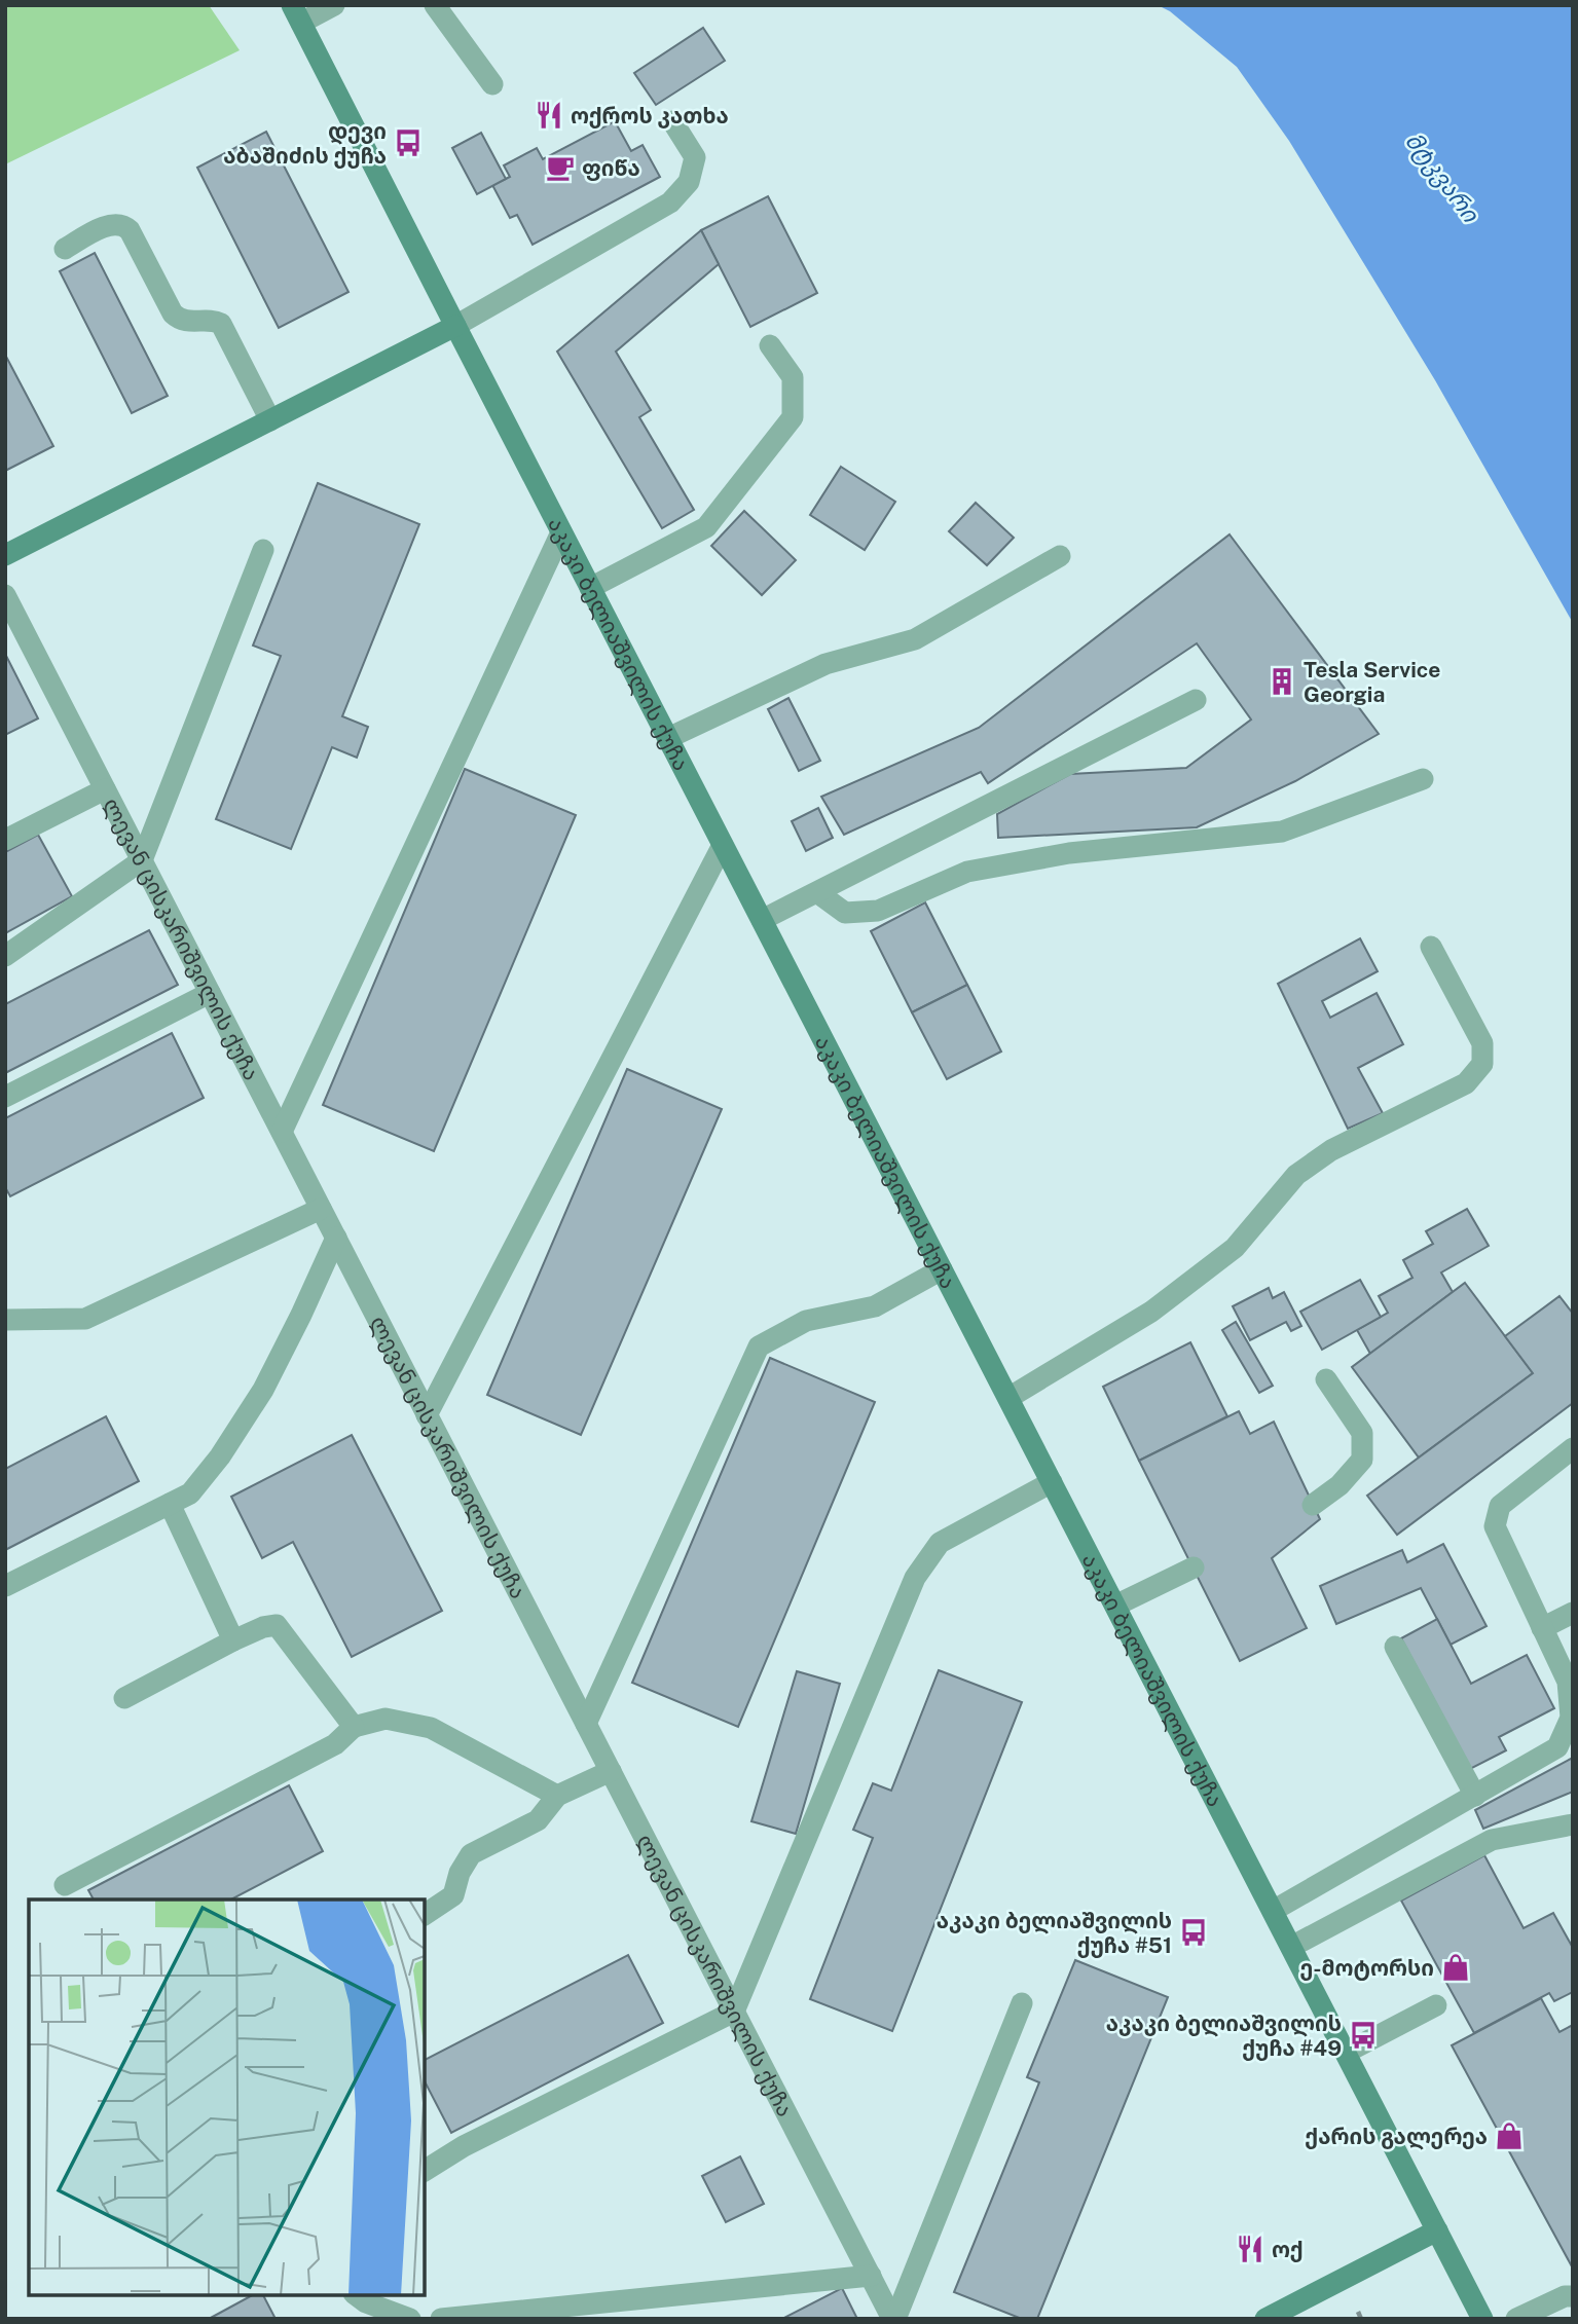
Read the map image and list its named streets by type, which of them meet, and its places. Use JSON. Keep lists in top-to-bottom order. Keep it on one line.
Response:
{"streets":{"main road":["აკაკი ბელიაშვილის ქუჩა"],"lane":["ლევან ცისკარიშვილის ქუჩა"]},"water":["მტკვარი"],"places":{"restaurant":["ოქროს კათხა","ოქ"],"bus stop":["დევი აბაშიძის ქუჩა","აკაკი ბელიაშვილის ქუჩა #51","აკაკი ბელიაშვილის ქუჩა #49"],"cafe":["ფიწა"],"building":["Tesla Service Georgia"],"shop":["ე-მოტორსი","ქარის გალერეა"]}}
